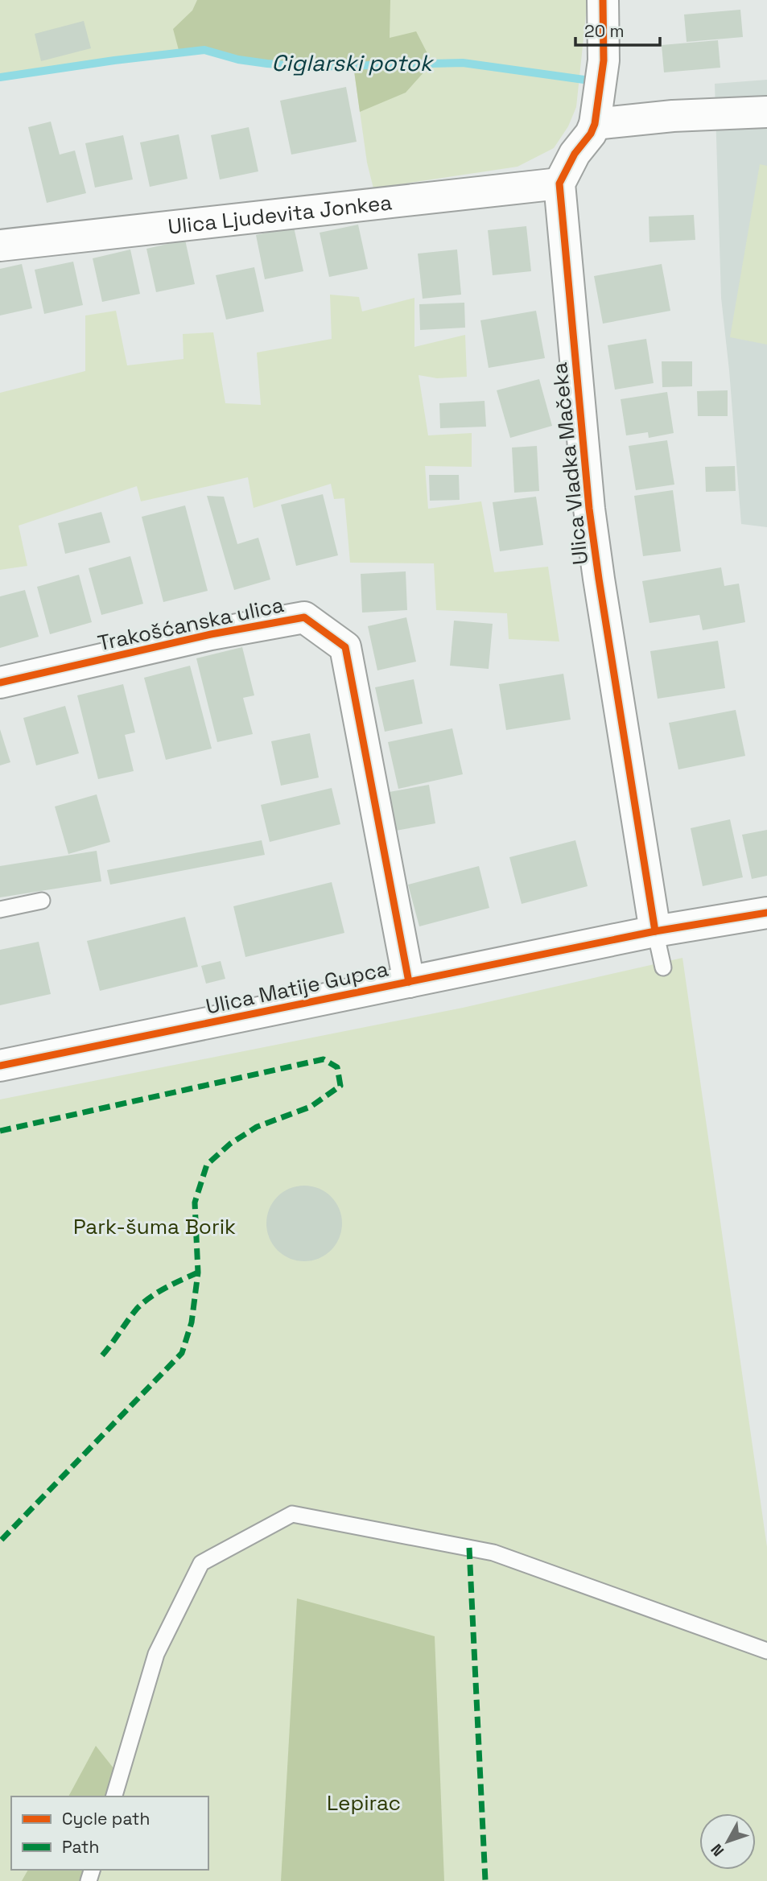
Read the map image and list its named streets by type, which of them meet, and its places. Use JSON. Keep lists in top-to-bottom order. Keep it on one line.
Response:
{"streets":{"street":["Ulica Ljudevita Jonkea","Ulica Vladka Mačeka","Trakošćanska ulica","Ulica Matije Gupca"]},"crossings":[["Ulica Ljudevita Jonkea","Ulica Vladka Mačeka"],["Ulica Vladka Mačeka","Ulica Matije Gupca"],["Trakošćanska ulica","Ulica Matije Gupca"]],"water":["Ciglarski potok"],"parks":["Park-šuma Borik","Lepirac"],"legend":["Cycle path","Path"],"scale_bar":"20 m","north":"bottom left"}
